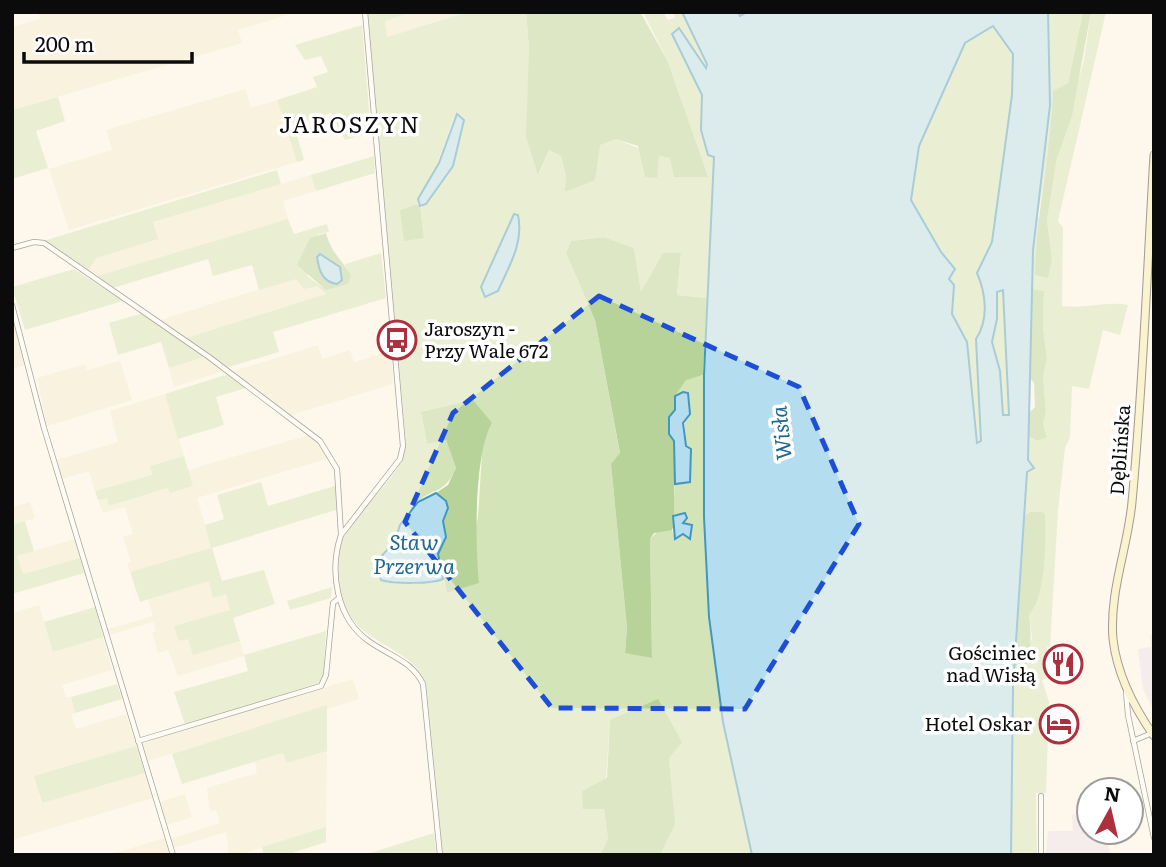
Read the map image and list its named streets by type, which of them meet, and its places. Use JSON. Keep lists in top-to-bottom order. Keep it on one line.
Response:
{"streets":{"main road":["Dęblińska"]},"districts":["JAROSZYN"],"water":["Wisła","Staw Przerwa"],"places":{"bus stop":["Jaroszyn - Przy Wale 672"],"restaurant":["Gościniec nad Wisłą"],"hotel":["Hotel Oskar"]},"scale_bar":"200 m","north":"top"}
